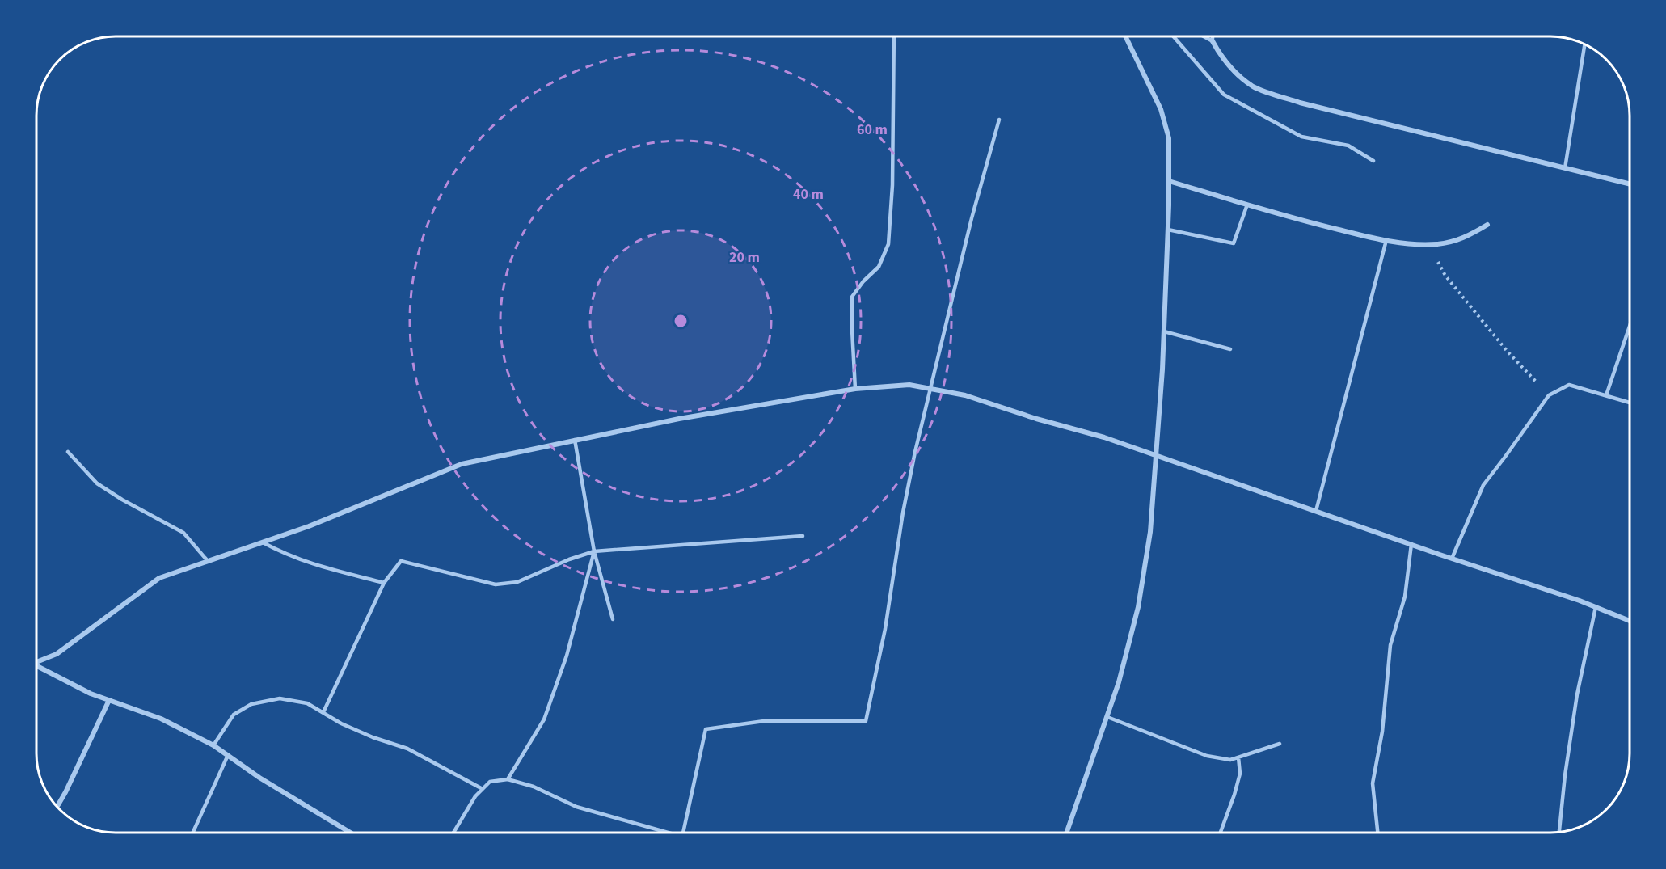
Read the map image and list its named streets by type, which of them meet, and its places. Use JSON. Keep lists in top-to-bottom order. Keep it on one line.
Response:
{"rings":["60 m","40 m","20 m"]}
